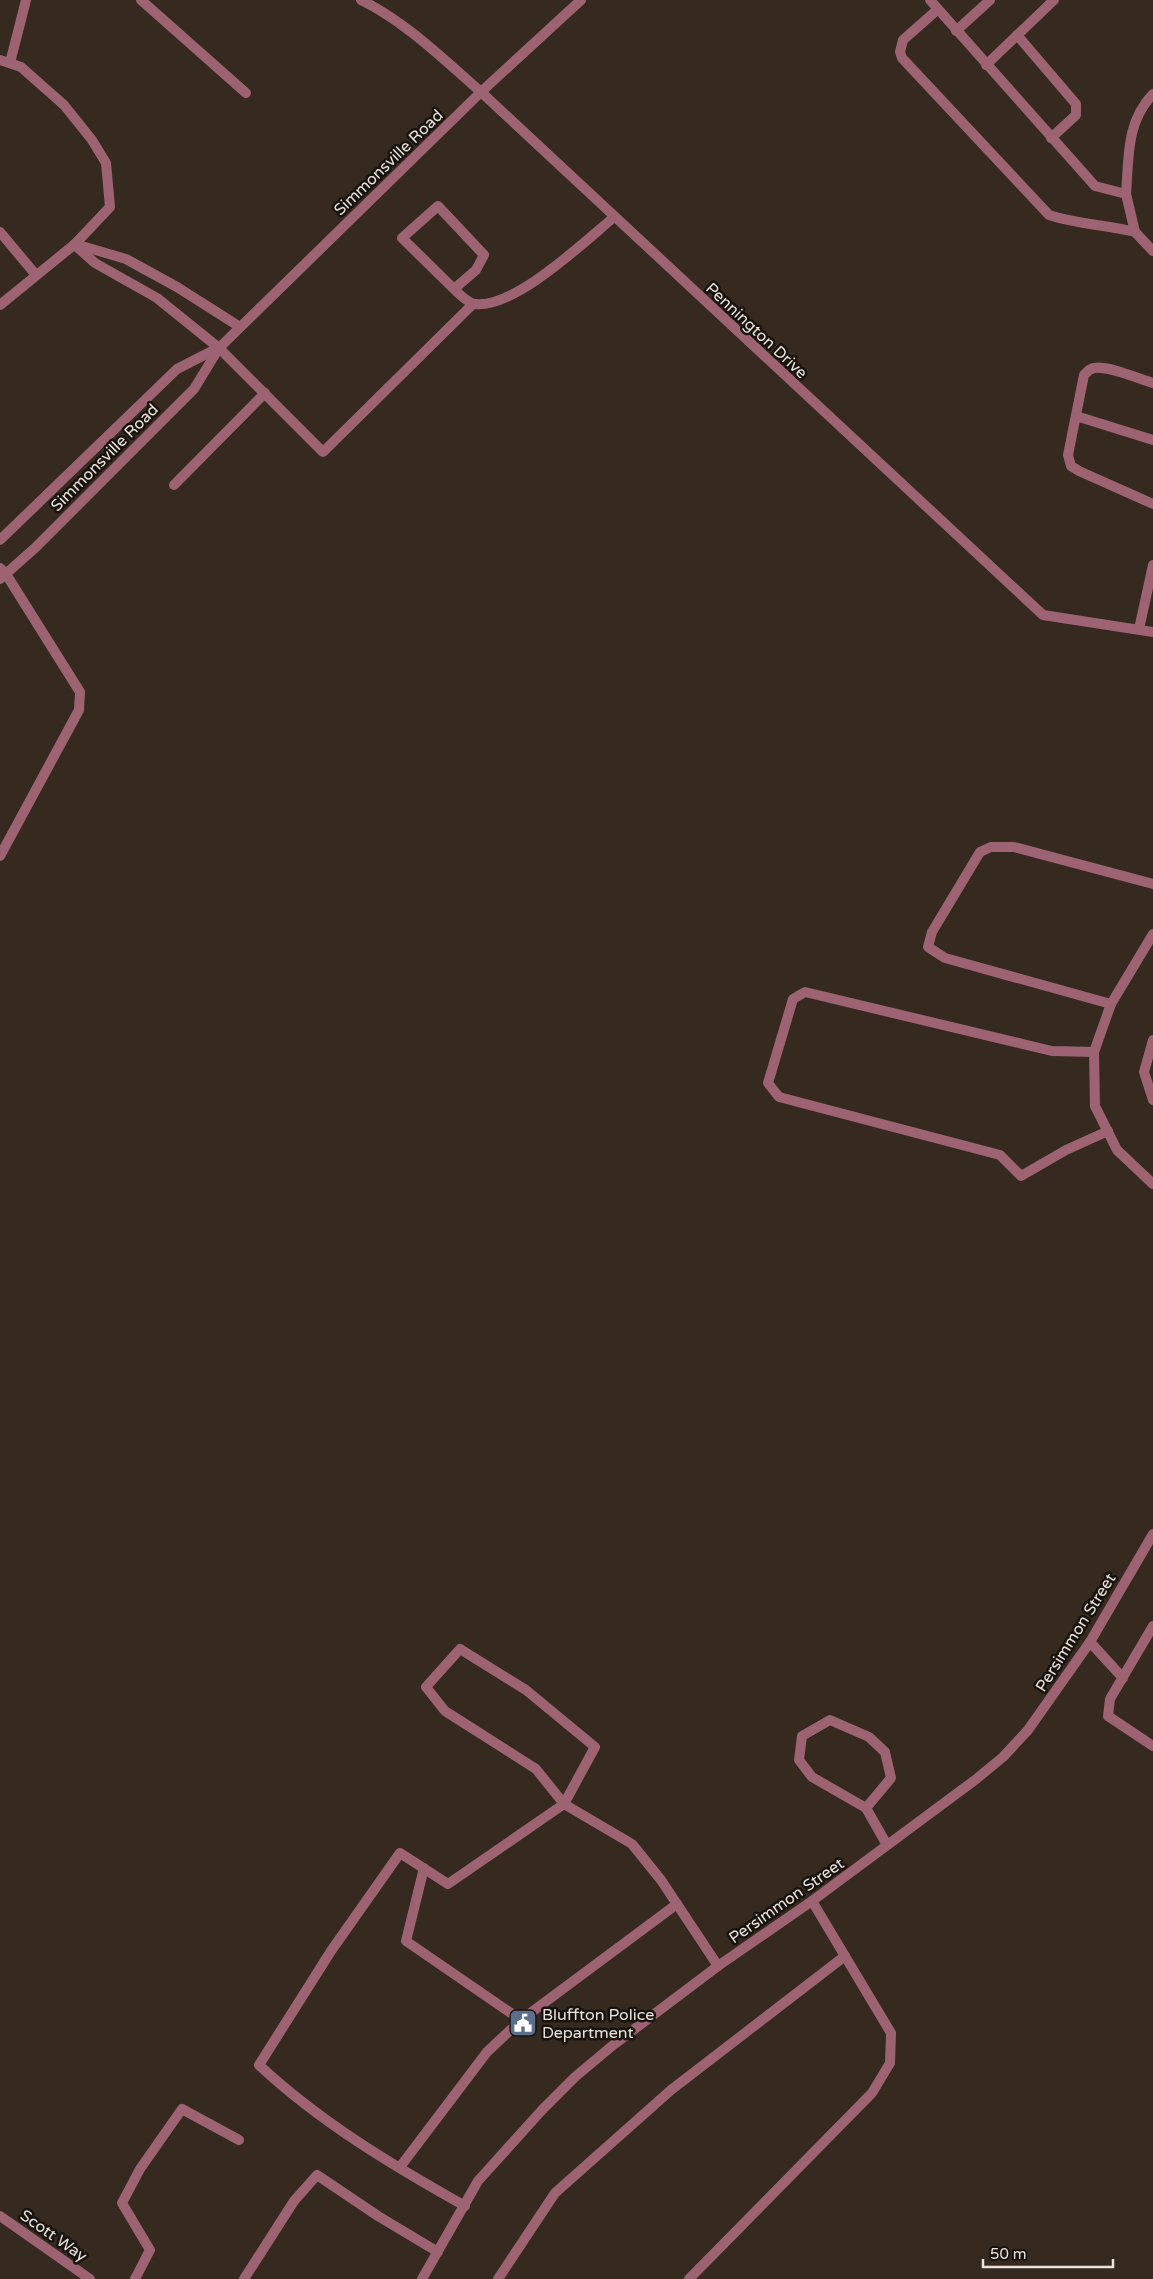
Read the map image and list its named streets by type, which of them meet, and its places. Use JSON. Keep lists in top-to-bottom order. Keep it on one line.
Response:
{"streets":{"street":["Simmonsville Road","Pennington Drive","Persimmon Street","Scott Way"]},"crossings":[["Simmonsville Road","Pennington Drive"]],"places":{"public building":["Bluffton Police Department"]},"scale_bar":"50 m"}
